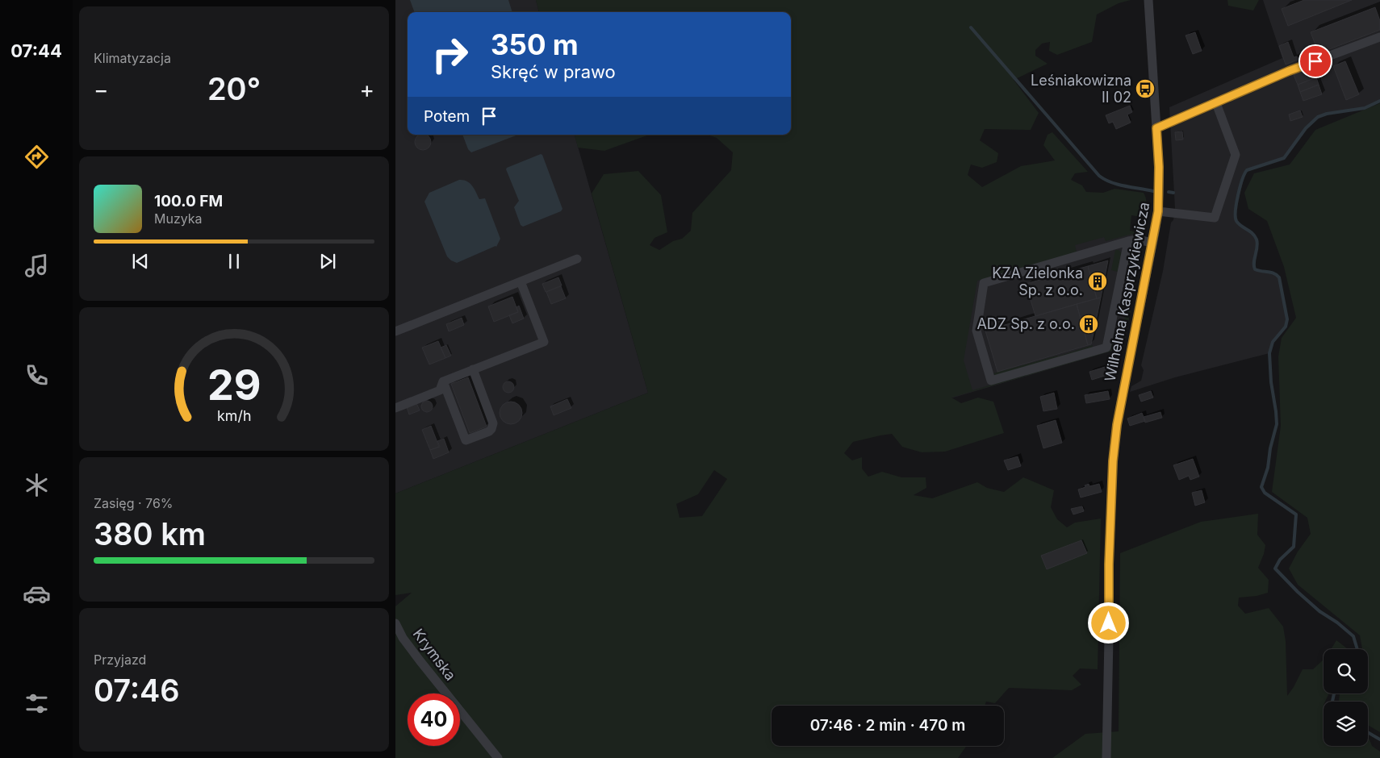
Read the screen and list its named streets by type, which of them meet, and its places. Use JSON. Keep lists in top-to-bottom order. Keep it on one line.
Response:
{"streets":{"street":["Wilhelma Kasprzykiewicza","Krymska"]},"places":{"bus stop":["Leśniakowizna II 02"],"building":["KZA Zielonka Sp. z o.o.","ADZ Sp. z o.o."]},"page":{"tabs":"07:44","tile":["Klimatyzacja",["Zasięg · 76%","380 km"],["Przyjazd","07:46"]],"turn":["350 m","Skręć w prawo"],"heat":["−","20°","+"],"then":"Potem","song":["100.0 FM","Muzyka"],"limit":"40","trip":"07:46 · 2 min · 470 m","gauge":["29","km/h"]}}
